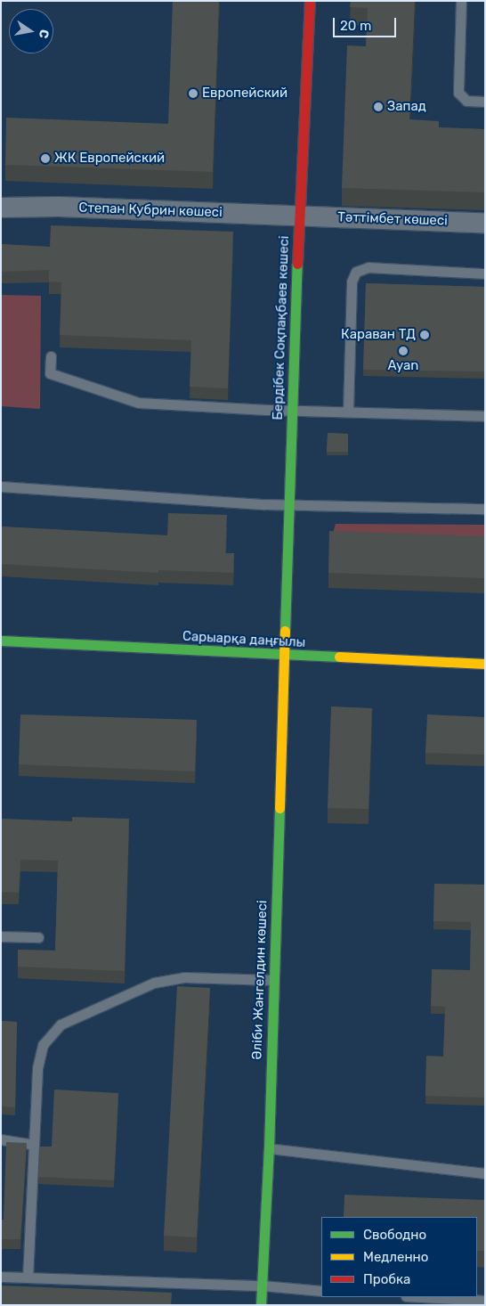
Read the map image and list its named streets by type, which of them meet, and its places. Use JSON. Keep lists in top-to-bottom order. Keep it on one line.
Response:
{"streets":{"street":["Степан Кубрин көшесі","Тәттімбет көшесі","Бердібек Соқпақбаев көшесі","Сарыарқа даңғылы","Әліби Жангелдин көшесі"]},"crossings":[["Степан Кубрин көшесі","Тәттімбет көшесі"],["Степан Кубрин көшесі","Бердібек Соқпақбаев көшесі"],["Тәттімбет көшесі","Бердібек Соқпақбаев көшесі"],["Бердібек Соқпақбаев көшесі","Сарыарқа даңғылы"],["Бердібек Соқпақбаев көшесі","Әліби Жангелдин көшесі"],["Сарыарқа даңғылы","Әліби Жангелдин көшесі"]],"places":["Европейский","Запад","ЖК Европейский","Караван ТД","Ayan"],"legend":["Свободно","Медленно","Пробка"],"scale_bar":"20 m","north":"right"}
